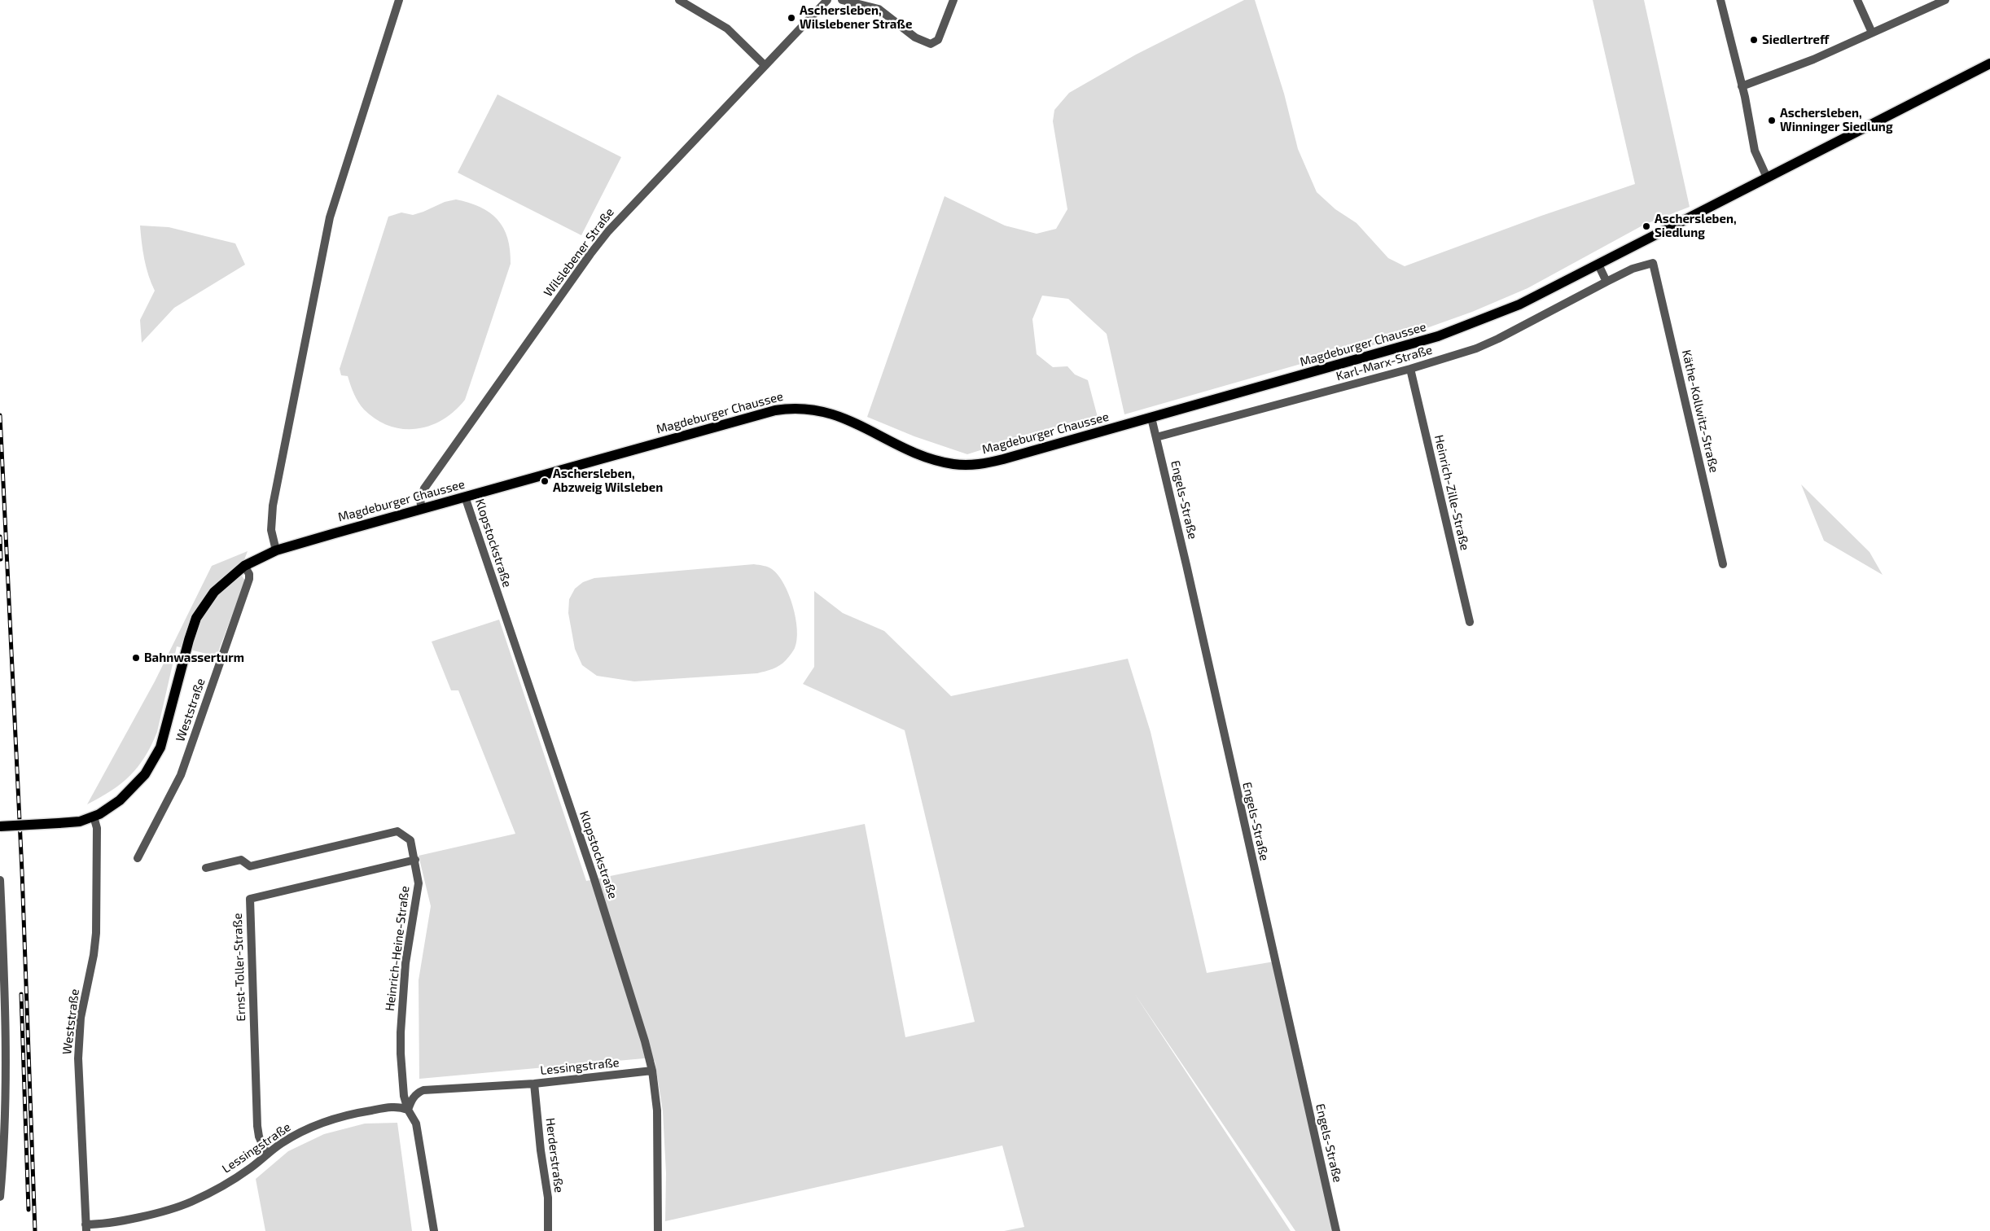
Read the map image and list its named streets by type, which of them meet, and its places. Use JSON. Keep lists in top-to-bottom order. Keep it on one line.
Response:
{"streets":{"main road":["Magdeburger Chaussee"],"street":["Wilslebener Straße","Karl-Marx-Straße","Käthe-Kollwitz-Straße","Heinrich-Zille-Straße","Engels-Straße","Klopstockstraße","Weststraße","Heinrich-Heine-Straße","Ernst-Toller-Straße","Lessingstraße","Herderstraße"]},"crossings":[["Wilslebener Straße","Magdeburger Chaussee"],["Magdeburger Chaussee","Engels-Straße"],["Magdeburger Chaussee","Klopstockstraße"],["Magdeburger Chaussee","Weststraße"],["Karl-Marx-Straße","Käthe-Kollwitz-Straße"],["Karl-Marx-Straße","Heinrich-Zille-Straße"],["Karl-Marx-Straße","Engels-Straße"],["Klopstockstraße","Lessingstraße"],["Weststraße","Lessingstraße"],["Heinrich-Heine-Straße","Ernst-Toller-Straße"],["Heinrich-Heine-Straße","Lessingstraße"],["Ernst-Toller-Straße","Lessingstraße"],["Lessingstraße","Herderstraße"]],"places":["Aschersleben, Wilslebener Straße","Siedlertreff","Aschersleben, Winninger Siedlung","Aschersleben, Siedlung","Aschersleben, Abzweig Wilsleben","Bahnwasserturm"]}
